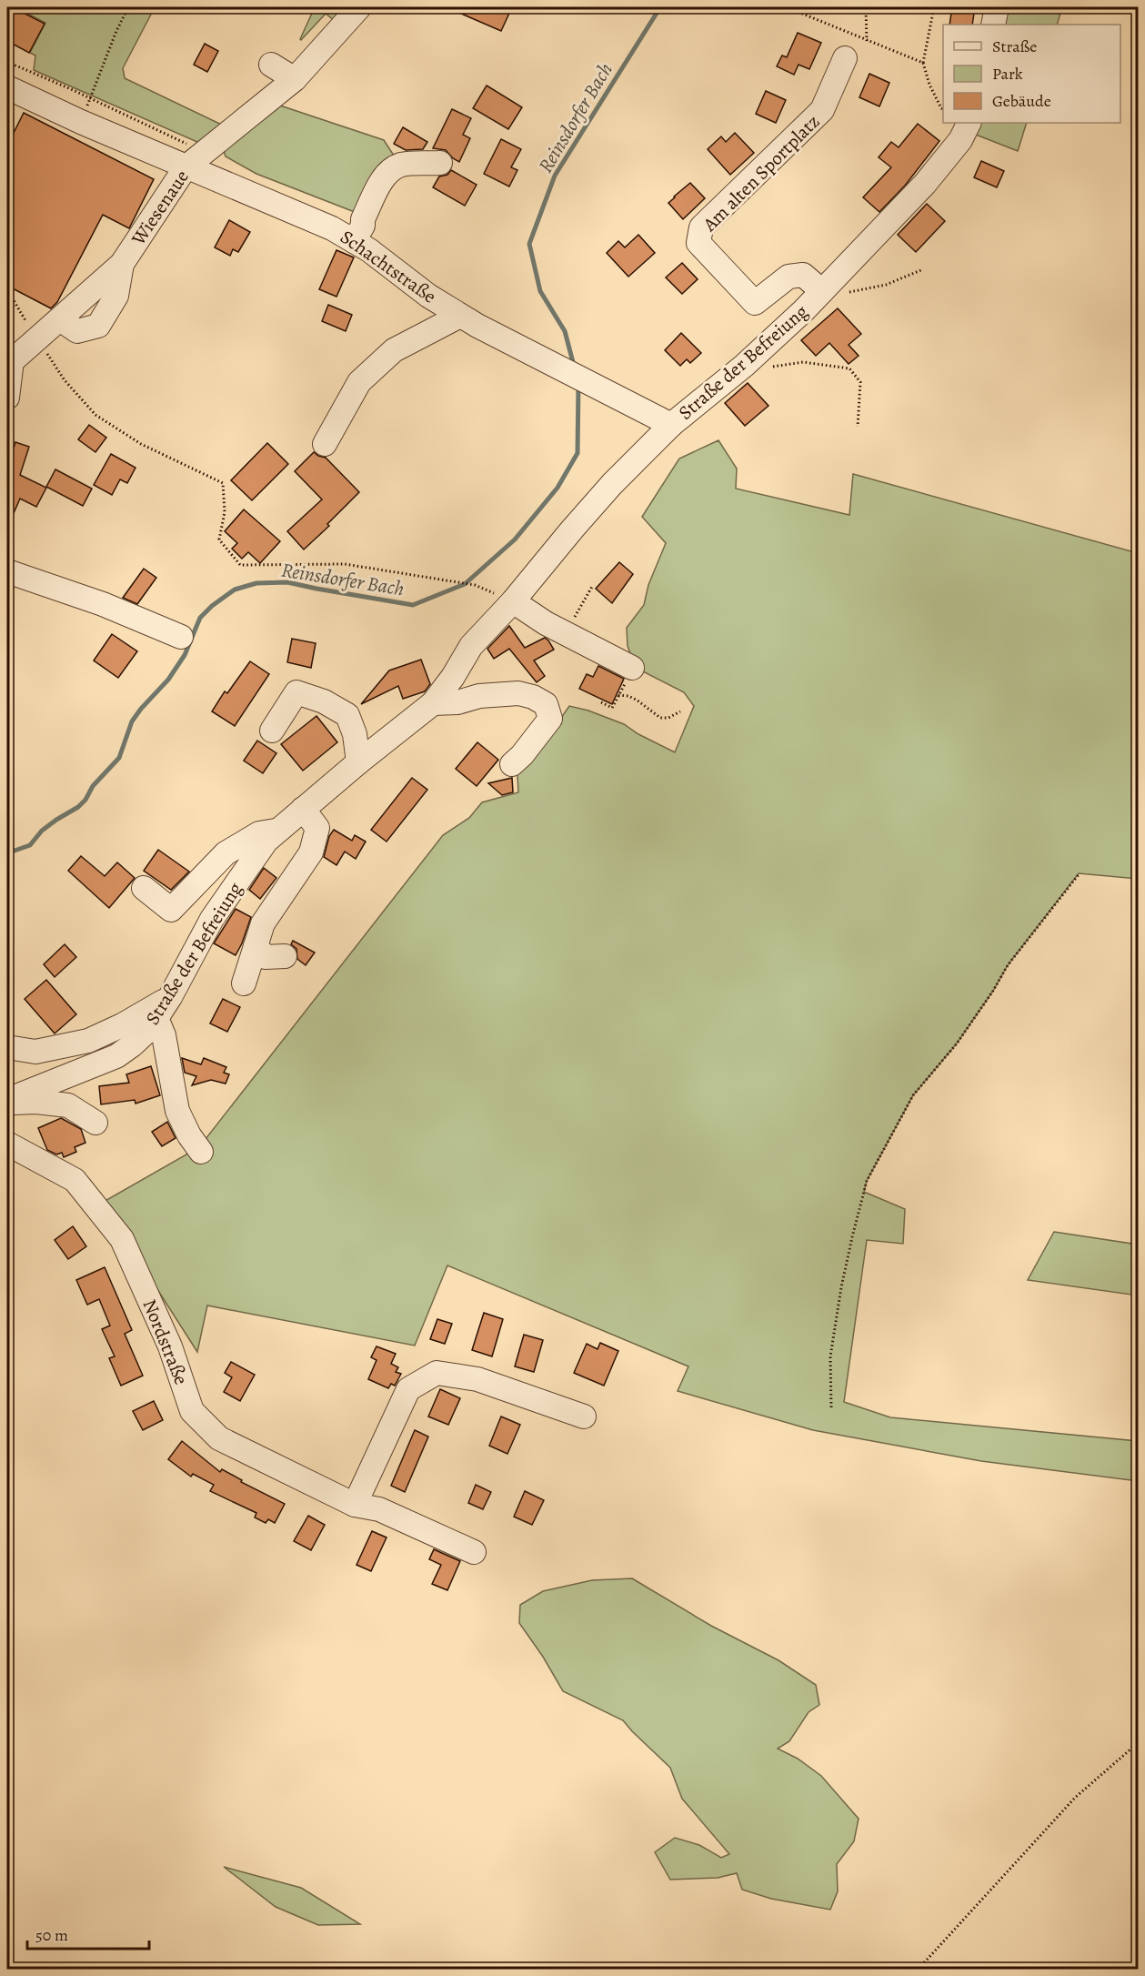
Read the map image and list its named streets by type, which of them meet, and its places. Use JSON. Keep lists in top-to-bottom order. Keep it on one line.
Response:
{"streets":{"street":["Am alten Sportplatz","Wiesenaue","Schachtstraße","Straße der Befreiung","Nordstraße"]},"crossings":[["Am alten Sportplatz","Straße der Befreiung"],["Wiesenaue","Schachtstraße"],["Schachtstraße","Straße der Befreiung"]],"water":["Reinsdorfer Bach"],"legend":["Straße","Park","Gebäude"],"scale_bar":"50 m"}
